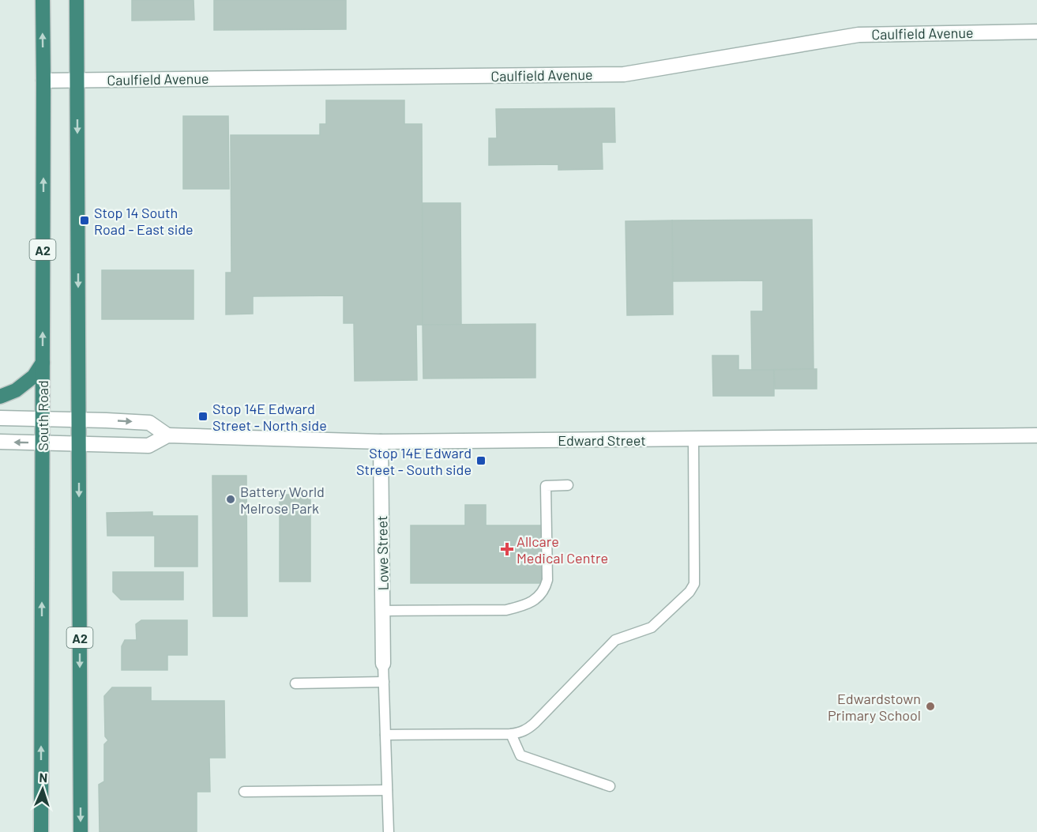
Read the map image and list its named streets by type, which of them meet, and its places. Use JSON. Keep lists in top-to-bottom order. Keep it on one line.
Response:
{"streets":{"highway":["A2","South Road"],"street":["Caulfield Avenue","Edward Street","Lowe Street"]},"crossings":[["Caulfield Avenue","A2"],["Caulfield Avenue","South Road"],["A2","Edward Street"],["South Road","Edward Street"],["Edward Street","Lowe Street"]],"places":{"transit":["Stop 14 South Road - East side","Stop 14E Edward Street - North side","Stop 14E Edward Street - South side"],"other":["Battery World Melrose Park","Edwardstown Primary School"],"health":["Allcare Medical Centre"]},"north":"top"}
